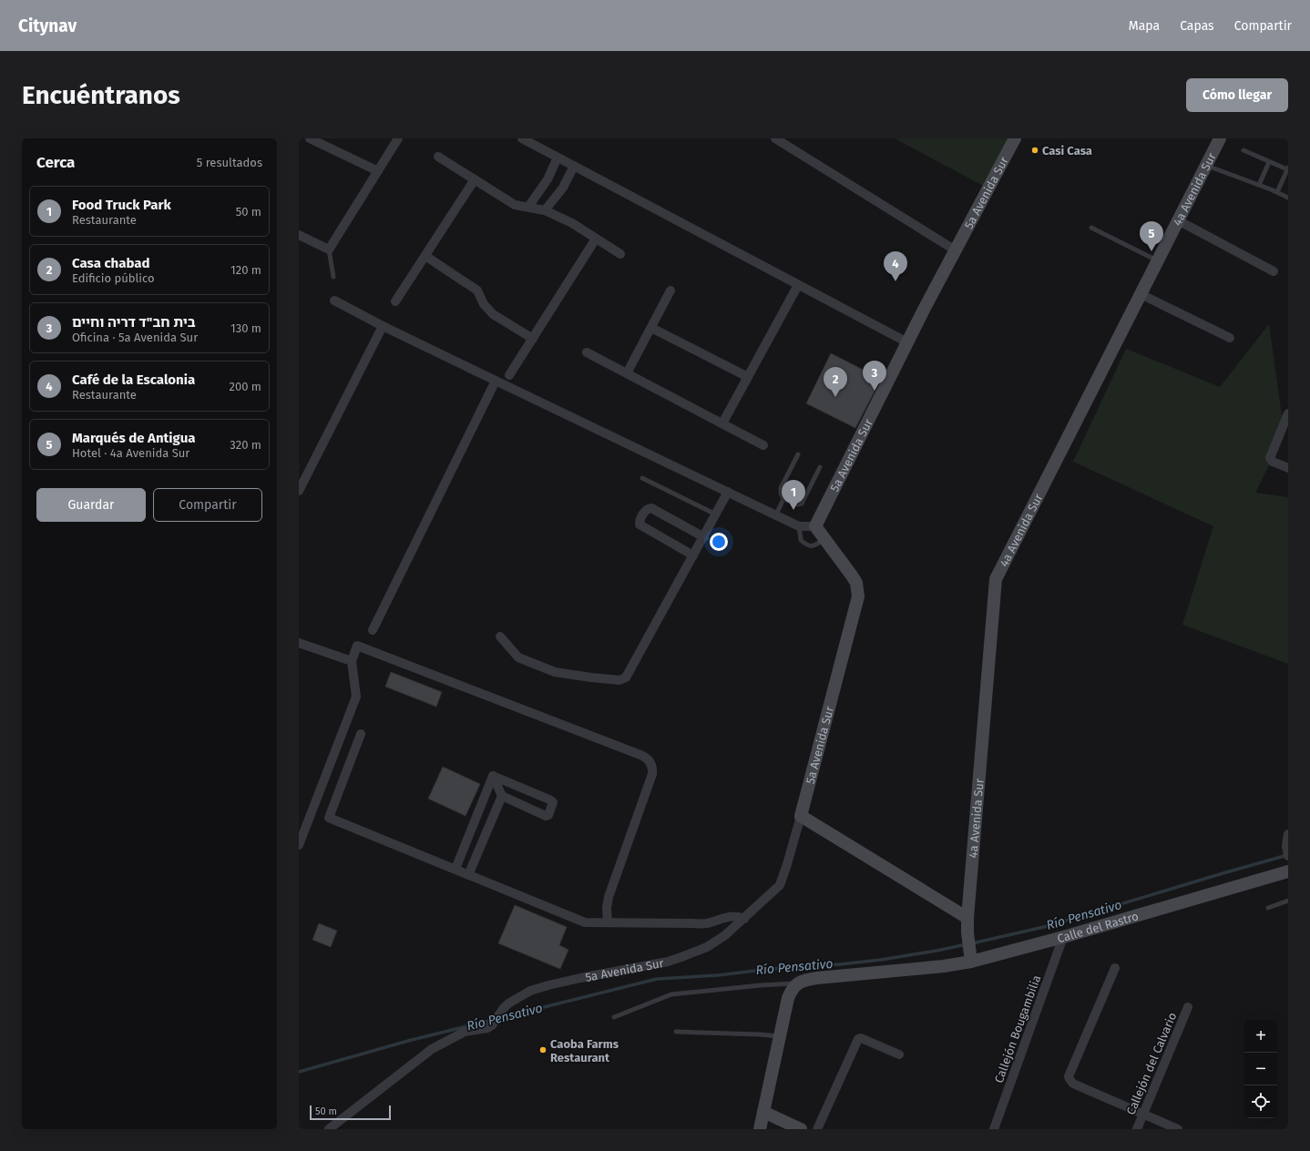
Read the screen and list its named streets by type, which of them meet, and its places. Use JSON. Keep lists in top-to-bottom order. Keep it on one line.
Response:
{"streets":{"street":["4a Avenida Sur","5a Avenida Sur","Calle del Rastro","Callejón Bougambilia","Callejón del Calvario"]},"crossings":[["4a Avenida Sur","Calle del Rastro"],["Calle del Rastro","Callejón Bougambilia"]],"water":["Río Pensativo"],"places":["Casi Casa","Caoba Farms Restaurant"],"scale_bar":"50 m","page":{"header":"Citynav","nav":["Mapa","Capas","Compartir"],"buttons":["Cómo llegar",["Guardar","Compartir"]],"title":"Encuéntranos","heading":["Cerca","5 resultados"],"list":[{"mark":"1","name":"Food Truck Park","note":"Restaurante","value":"50 m"},{"mark":"2","name":"Casa chabad","note":"Edificio público","value":"120 m"},{"mark":"3","name":"בית חב\"ד דריה וחיים","note":"Oficina · 5a Avenida Sur","value":"130 m"},{"mark":"4","name":"Café de la Escalonia","note":"Restaurante","value":"200 m"},{"mark":"5","name":"Marqués de Antigua","note":"Hotel · 4a Avenida Sur","value":"320 m"}],"pins":["5","4","3","2","1"],"map_buttons":["+","−"],"scale":"50 m"}}
